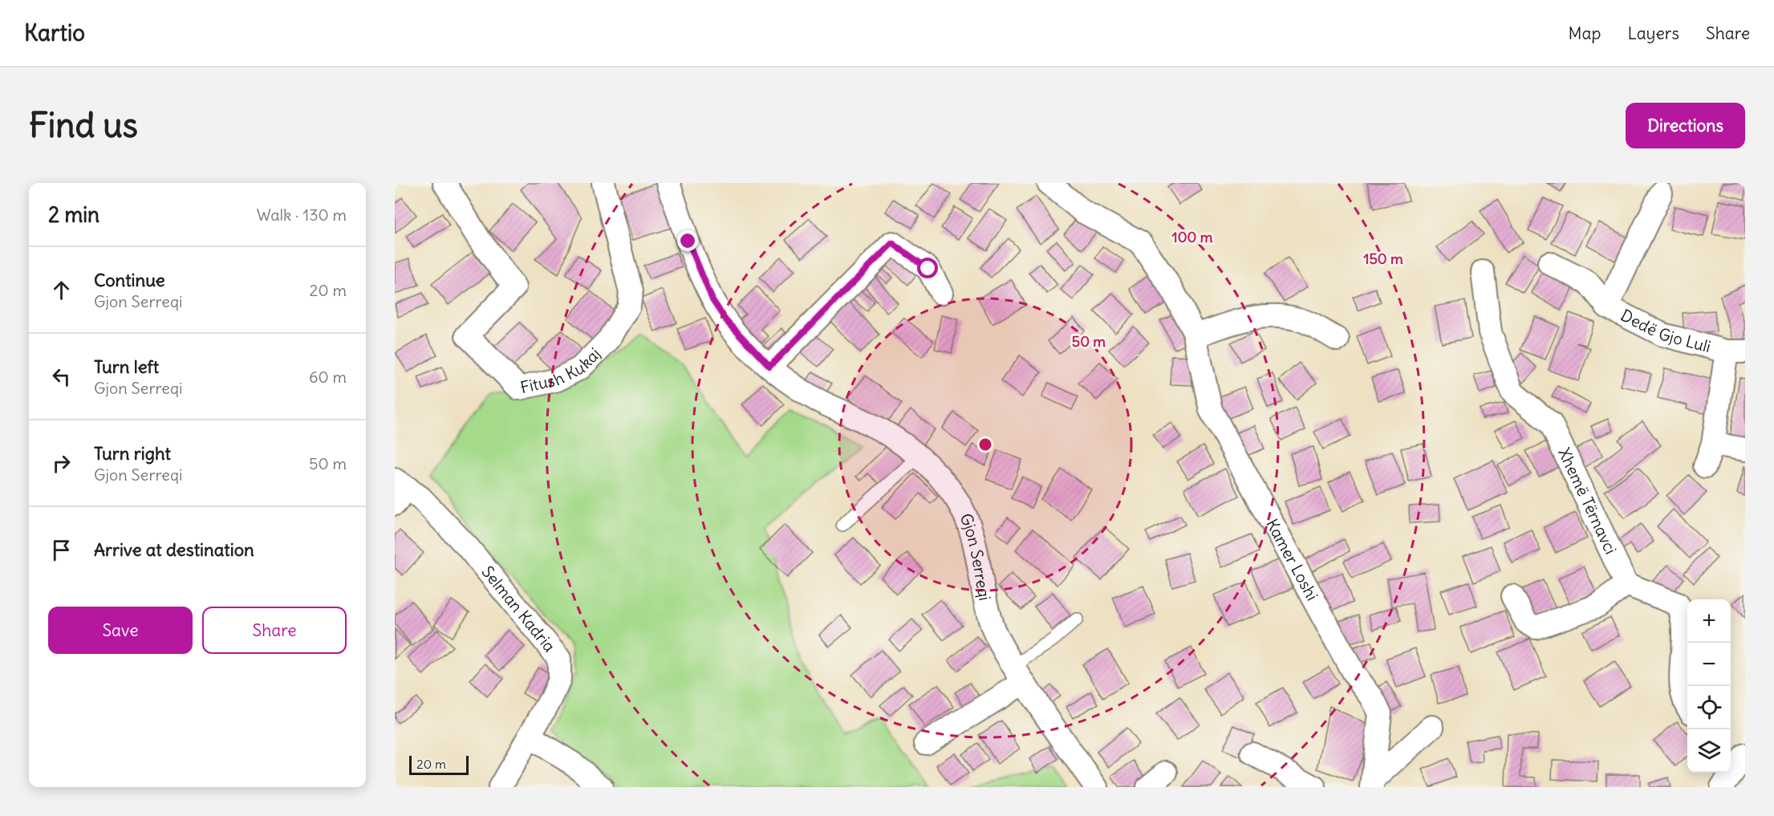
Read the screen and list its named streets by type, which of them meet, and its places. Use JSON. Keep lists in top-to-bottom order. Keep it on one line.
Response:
{"streets":{"street":["Dedë Gjo Luli","Fitush Kukaj","Xhemë Tërnavci","Gjon Serreqi","Kamer Loshi","Selman Kadria"]},"scale_bar":"20 m","page":{"header":"Kartio","nav":["Map","Layers","Share"],"buttons":["Directions",["Save","Share"]],"title":"Find us","heading":["2 min","Walk · 130 m"],"list":[["Continue","Gjon Serreqi","20 m"],["Turn left","Gjon Serreqi","60 m"],["Turn right","Gjon Serreqi","50 m"],"Arrive at destination"],"map_buttons":["+","−"],"scale":"20 m"},"rings":["100 m","150 m","50 m"]}
